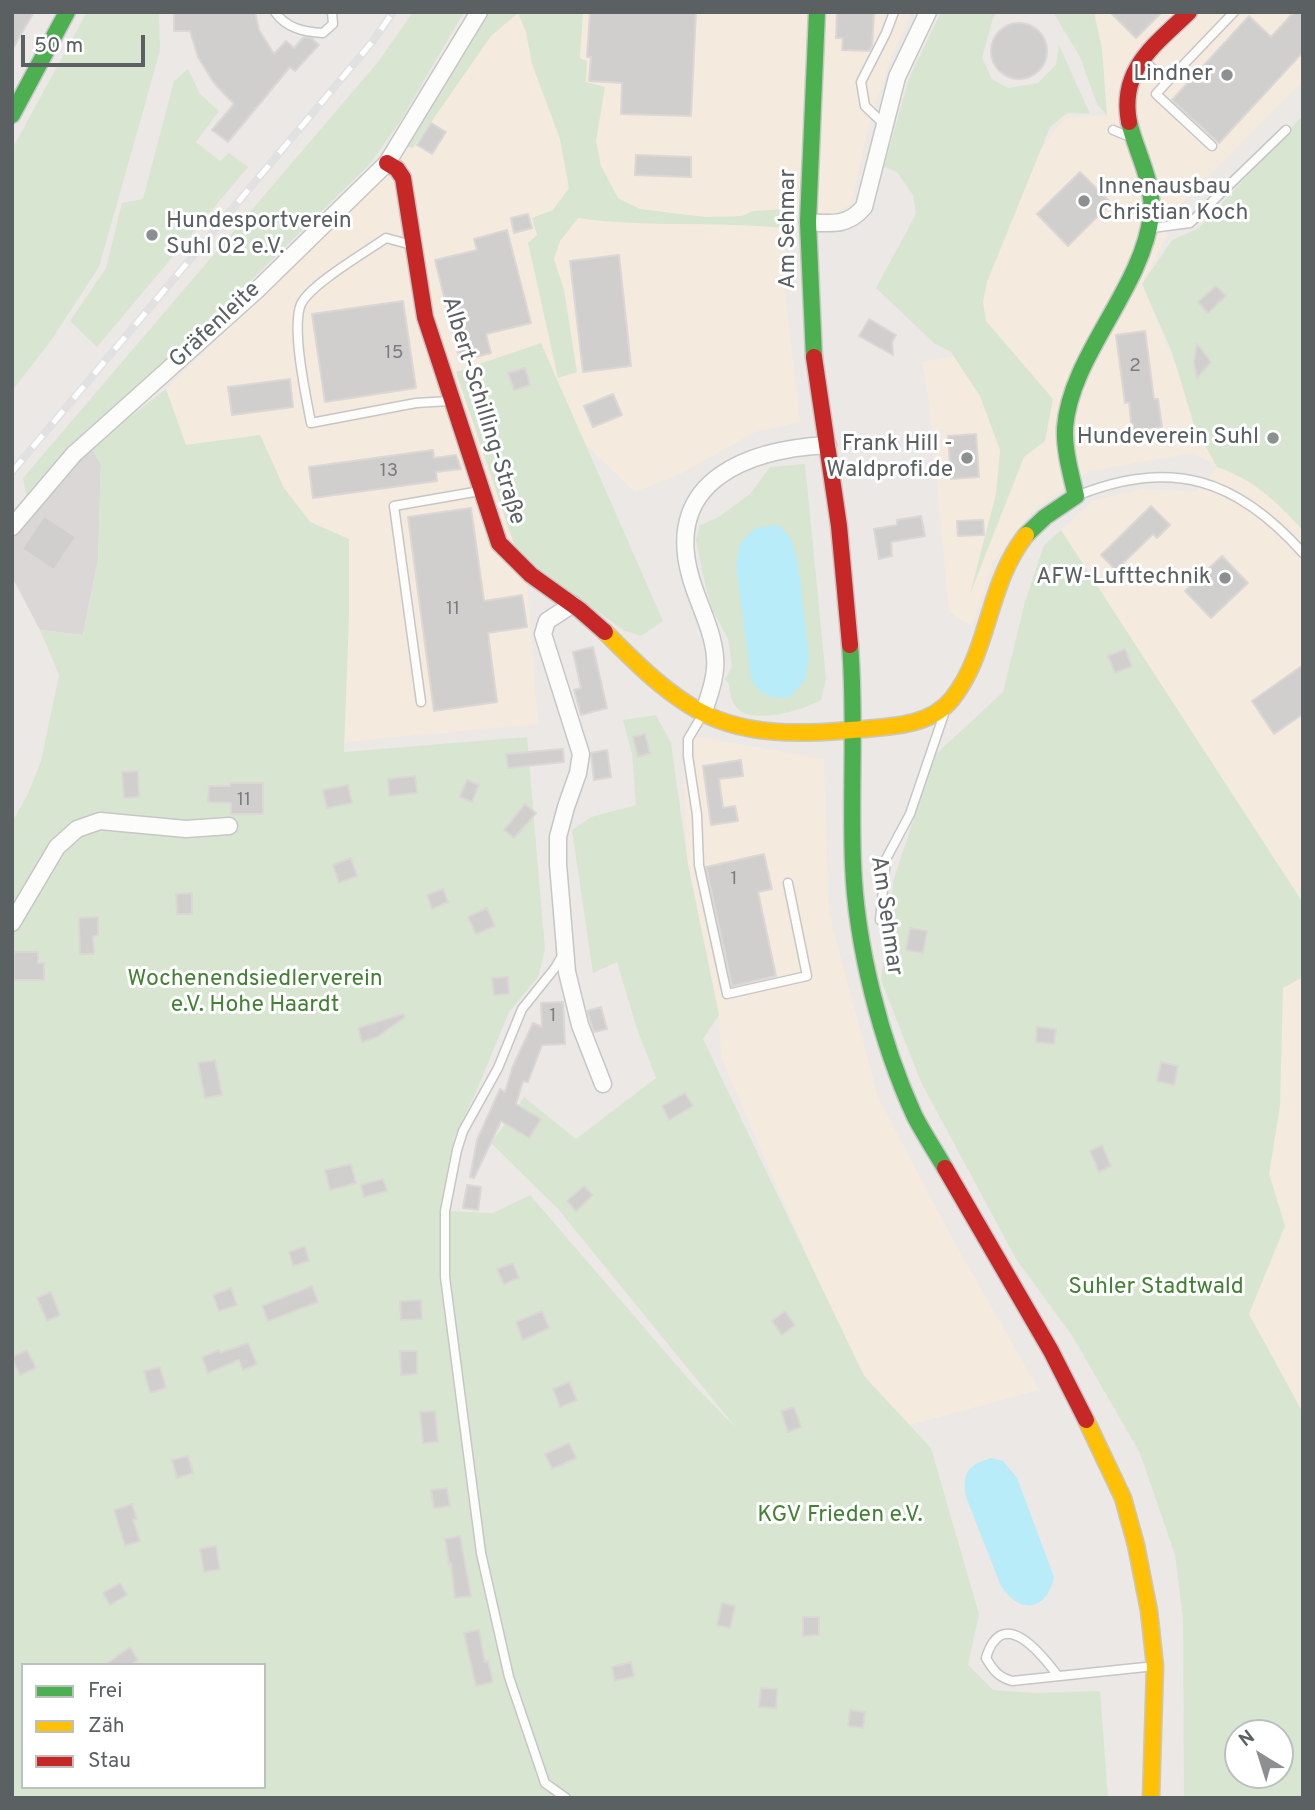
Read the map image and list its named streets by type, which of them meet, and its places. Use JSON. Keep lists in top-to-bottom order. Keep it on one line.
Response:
{"streets":{"main road":["Am Sehmar","Albert-Schilling-Straße"],"street":["Gräfenleite"]},"crossings":[["Am Sehmar","Albert-Schilling-Straße"],["Gräfenleite","Albert-Schilling-Straße"]],"parks":["Wochenendsiedlerverein e.V. Hohe Haardt","Suhler Stadtwald","KGV Frieden e.V."],"places":["Lindner","Innenausbau Christian Koch","Hundesportverein Suhl 02 e.V.","Hundeverein Suhl","Frank Hill - Waldprofi.de","AFW-Lufttechnik"],"house_numbers":["15","2","13","11","11","1","1"],"legend":["Frei","Zäh","Stau"],"scale_bar":"50 m","north":"top left"}
